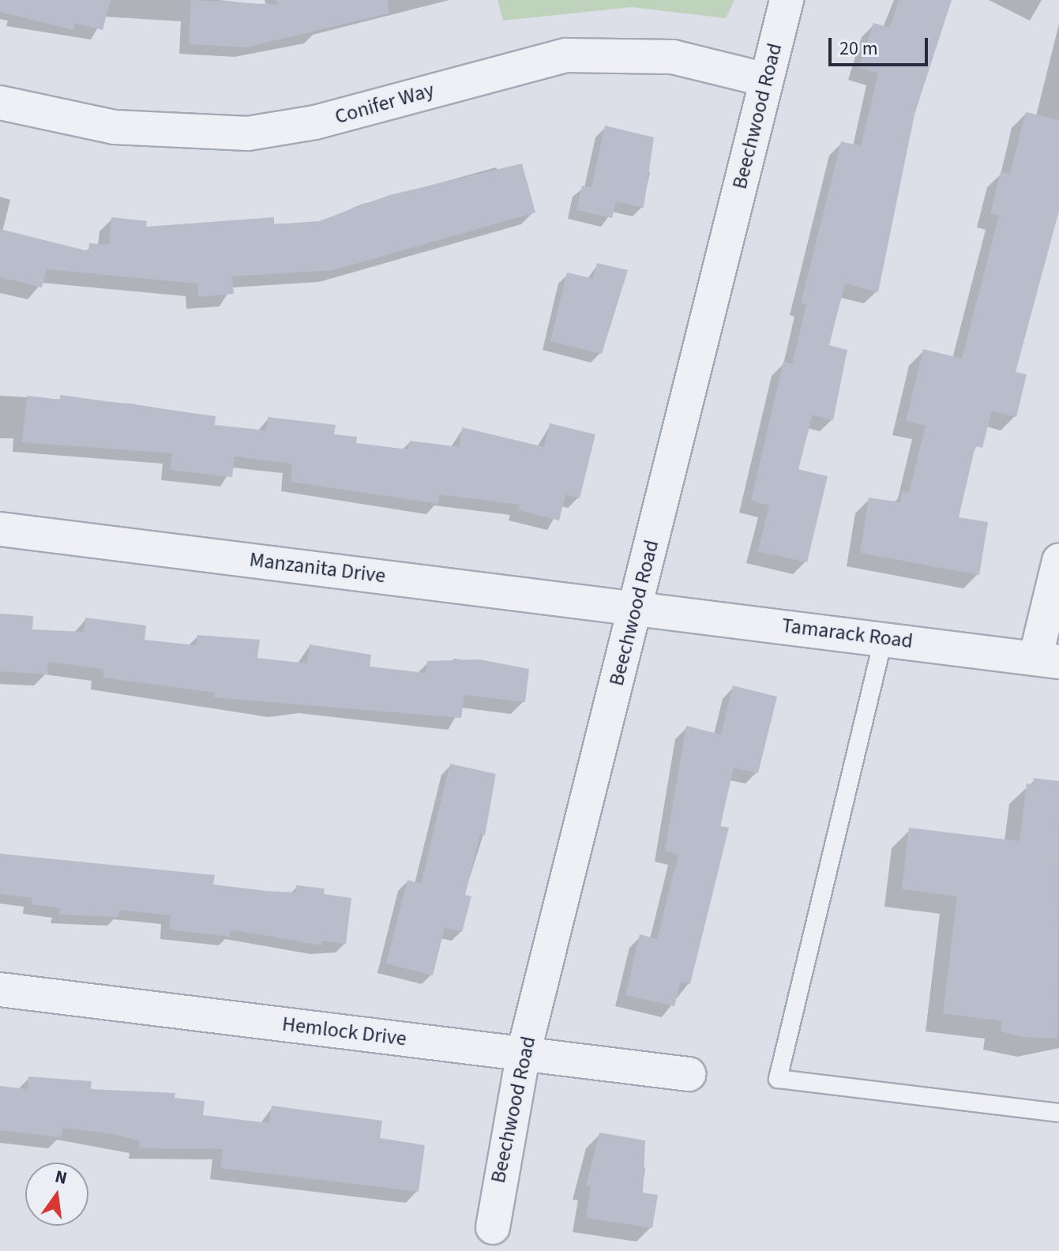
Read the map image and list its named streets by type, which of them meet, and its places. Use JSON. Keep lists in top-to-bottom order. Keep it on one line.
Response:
{"streets":{"street":["Conifer Way","Beechwood Road","Manzanita Drive","Tamarack Road","Hemlock Drive"]},"crossings":[["Conifer Way","Beechwood Road"],["Beechwood Road","Manzanita Drive"],["Beechwood Road","Tamarack Road"],["Beechwood Road","Hemlock Drive"],["Manzanita Drive","Tamarack Road"]],"scale_bar":"20 m","north":"top"}
